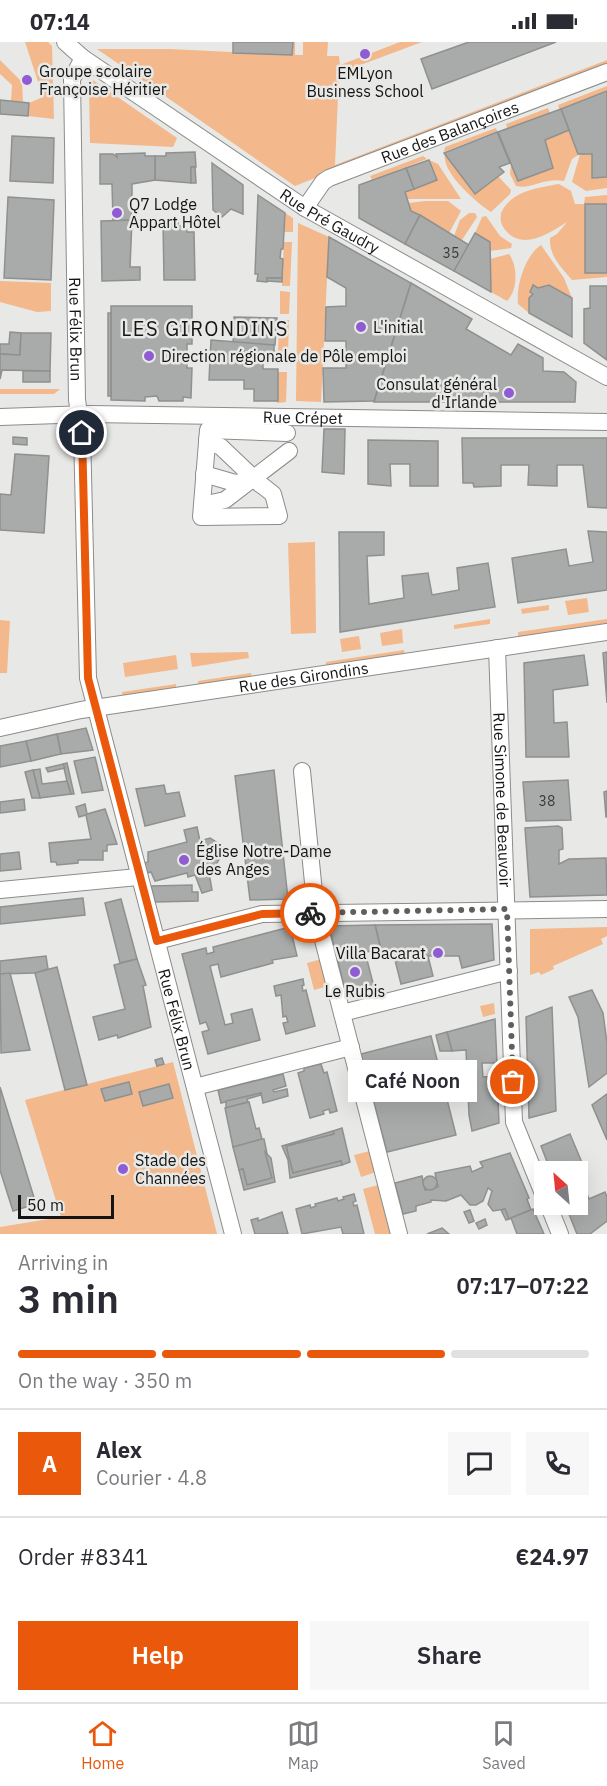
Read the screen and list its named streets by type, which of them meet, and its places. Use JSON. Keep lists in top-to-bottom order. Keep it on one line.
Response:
{"streets":{"street":["Rue des Balançoires","Rue Pré Gaudry","Rue Félix Brun","Rue Crépet","Rue des Girondins","Rue Simone de Beauvoir"]},"crossings":[["Rue des Balançoires","Rue Pré Gaudry"],["Rue Pré Gaudry","Rue Félix Brun"],["Rue Félix Brun","Rue Crépet"],["Rue Félix Brun","Rue des Girondins"],["Rue des Girondins","Rue Simone de Beauvoir"]],"districts":["LES GIRONDINS"],"places":["EMLyon Business School","Groupe scolaire Françoise Héritier","Q7 Lodge Appart Hôtel","L'initial","Direction régionale de Pôle emploi","Consulat général d'Irlande","Église Notre-Dame des Anges","Villa Bacarat","Le Rubis","Café Noon","Stade des Channées"],"house_numbers":["35","38"],"scale_bar":"50 m","north":"top left","page":{"status":"07:14","bubble":"Café Noon","scale":"50 m","heading":["3 min","Arriving in","07:17–07:22"],"panel":["Alex","Courier · 4.8","Order #8341","€24.97"],"bar":"On the way · 350 m","round":"A","buttons":["Help","Share"],"tabs":["Home","Map","Saved"]}}
